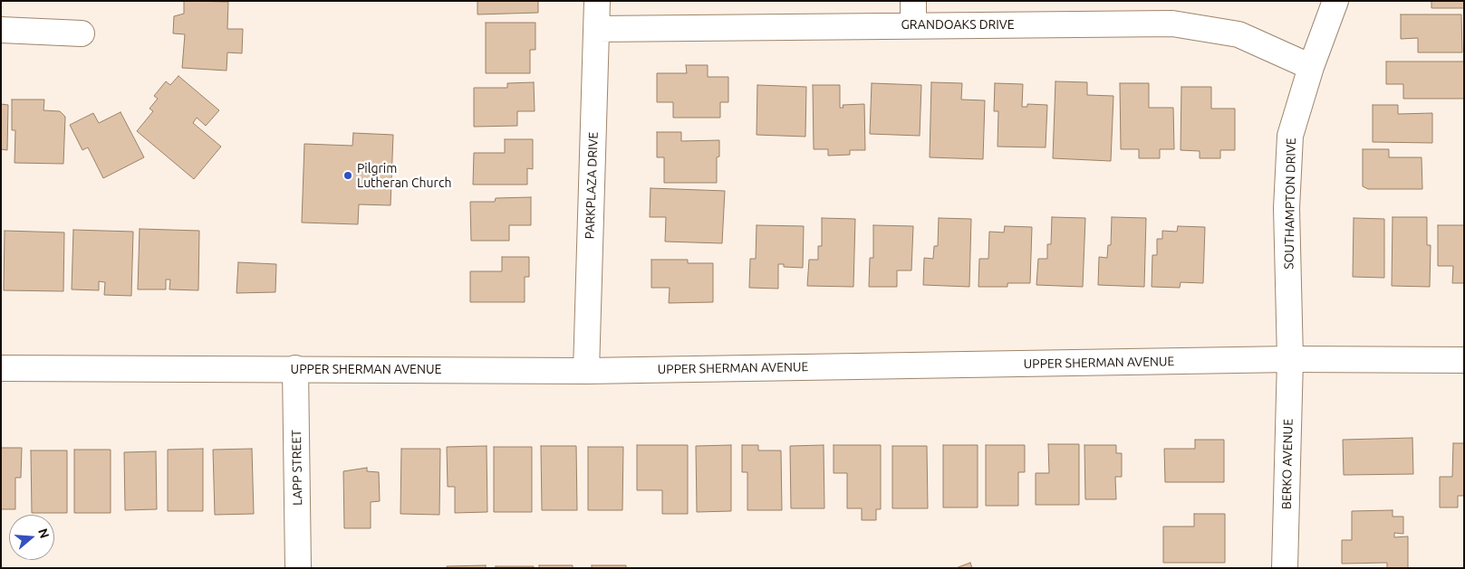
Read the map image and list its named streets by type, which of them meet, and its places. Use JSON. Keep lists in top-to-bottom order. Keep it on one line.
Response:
{"streets":{"street":["GRANDOAKS DRIVE","PARKPLAZA DRIVE","SOUTHAMPTON DRIVE","UPPER SHERMAN AVENUE","BERKO AVENUE","LAPP STREET"]},"crossings":[["GRANDOAKS DRIVE","PARKPLAZA DRIVE"],["GRANDOAKS DRIVE","SOUTHAMPTON DRIVE"],["PARKPLAZA DRIVE","UPPER SHERMAN AVENUE"],["SOUTHAMPTON DRIVE","UPPER SHERMAN AVENUE"],["SOUTHAMPTON DRIVE","BERKO AVENUE"],["UPPER SHERMAN AVENUE","BERKO AVENUE"],["UPPER SHERMAN AVENUE","LAPP STREET"]],"places":["Pilgrim Lutheran Church"],"north":"right"}
